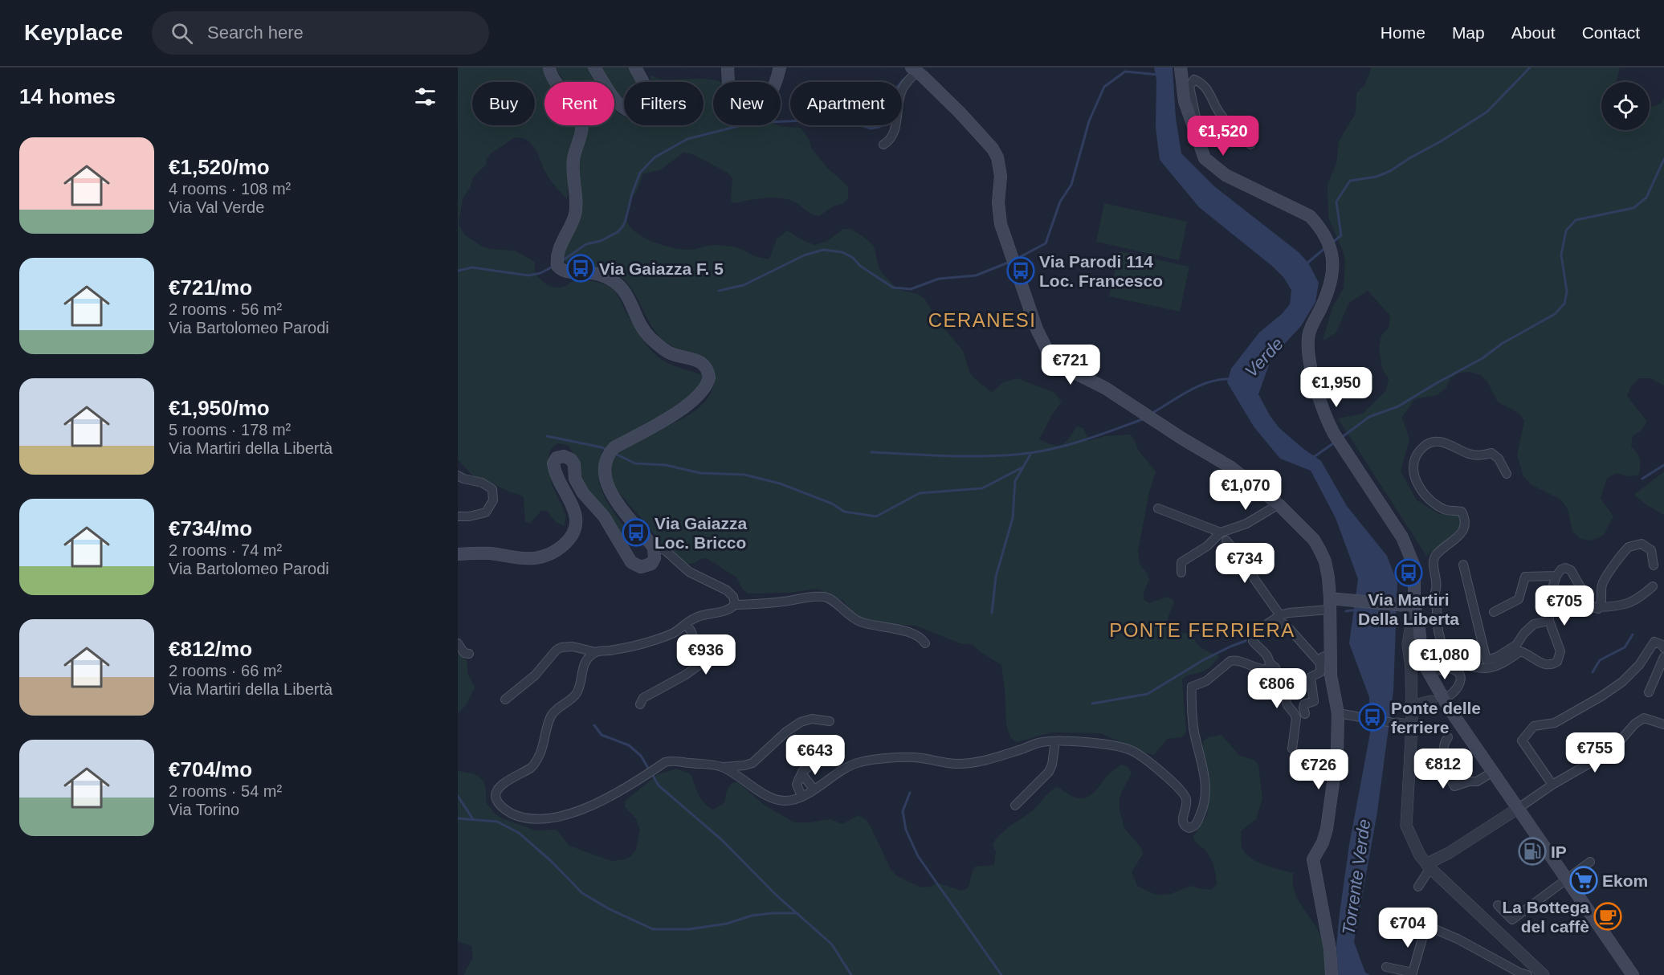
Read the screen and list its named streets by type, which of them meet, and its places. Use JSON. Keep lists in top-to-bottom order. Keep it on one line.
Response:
{"districts":["CERANESI","PONTE FERRIERA"],"water":["Verde","Torrente Verde"],"places":{"bus stop":["Via Gaiazza F. 5","Via Parodi 114 Loc. Francesco","Via Gaiazza Loc. Bricco","Via Martiri Della Liberta","Ponte delle ferriere"],"fuel station":["IP"],"supermarket":["Ekom"],"cafe":["La Bottega del caffè"]},"page":{"header":"Keyplace","search":"Search here","nav":["Home","Map","About","Contact"],"heading":"14 homes","chip":["Buy","Rent","Filters","New","Apartment"],"price":["€1,520","€721","€1,950","€1,070","€734","€705","€936","€1,080","€806","€755","€643","€812","€726","€704"],"list":[{"name":"€1,520/mo","note":"4 rooms · 108 m² · Via Val Verde"},{"name":"€721/mo","note":"2 rooms · 56 m² · Via Bartolomeo Parodi"},{"name":"€1,950/mo","note":"5 rooms · 178 m² · Via Martiri della Libertà"},{"name":"€734/mo","note":"2 rooms · 74 m² · Via Bartolomeo Parodi"},{"name":"€812/mo","note":"2 rooms · 66 m² · Via Martiri della Libertà"},{"name":"€704/mo","note":"2 rooms · 54 m² · Via Torino"}]}}
